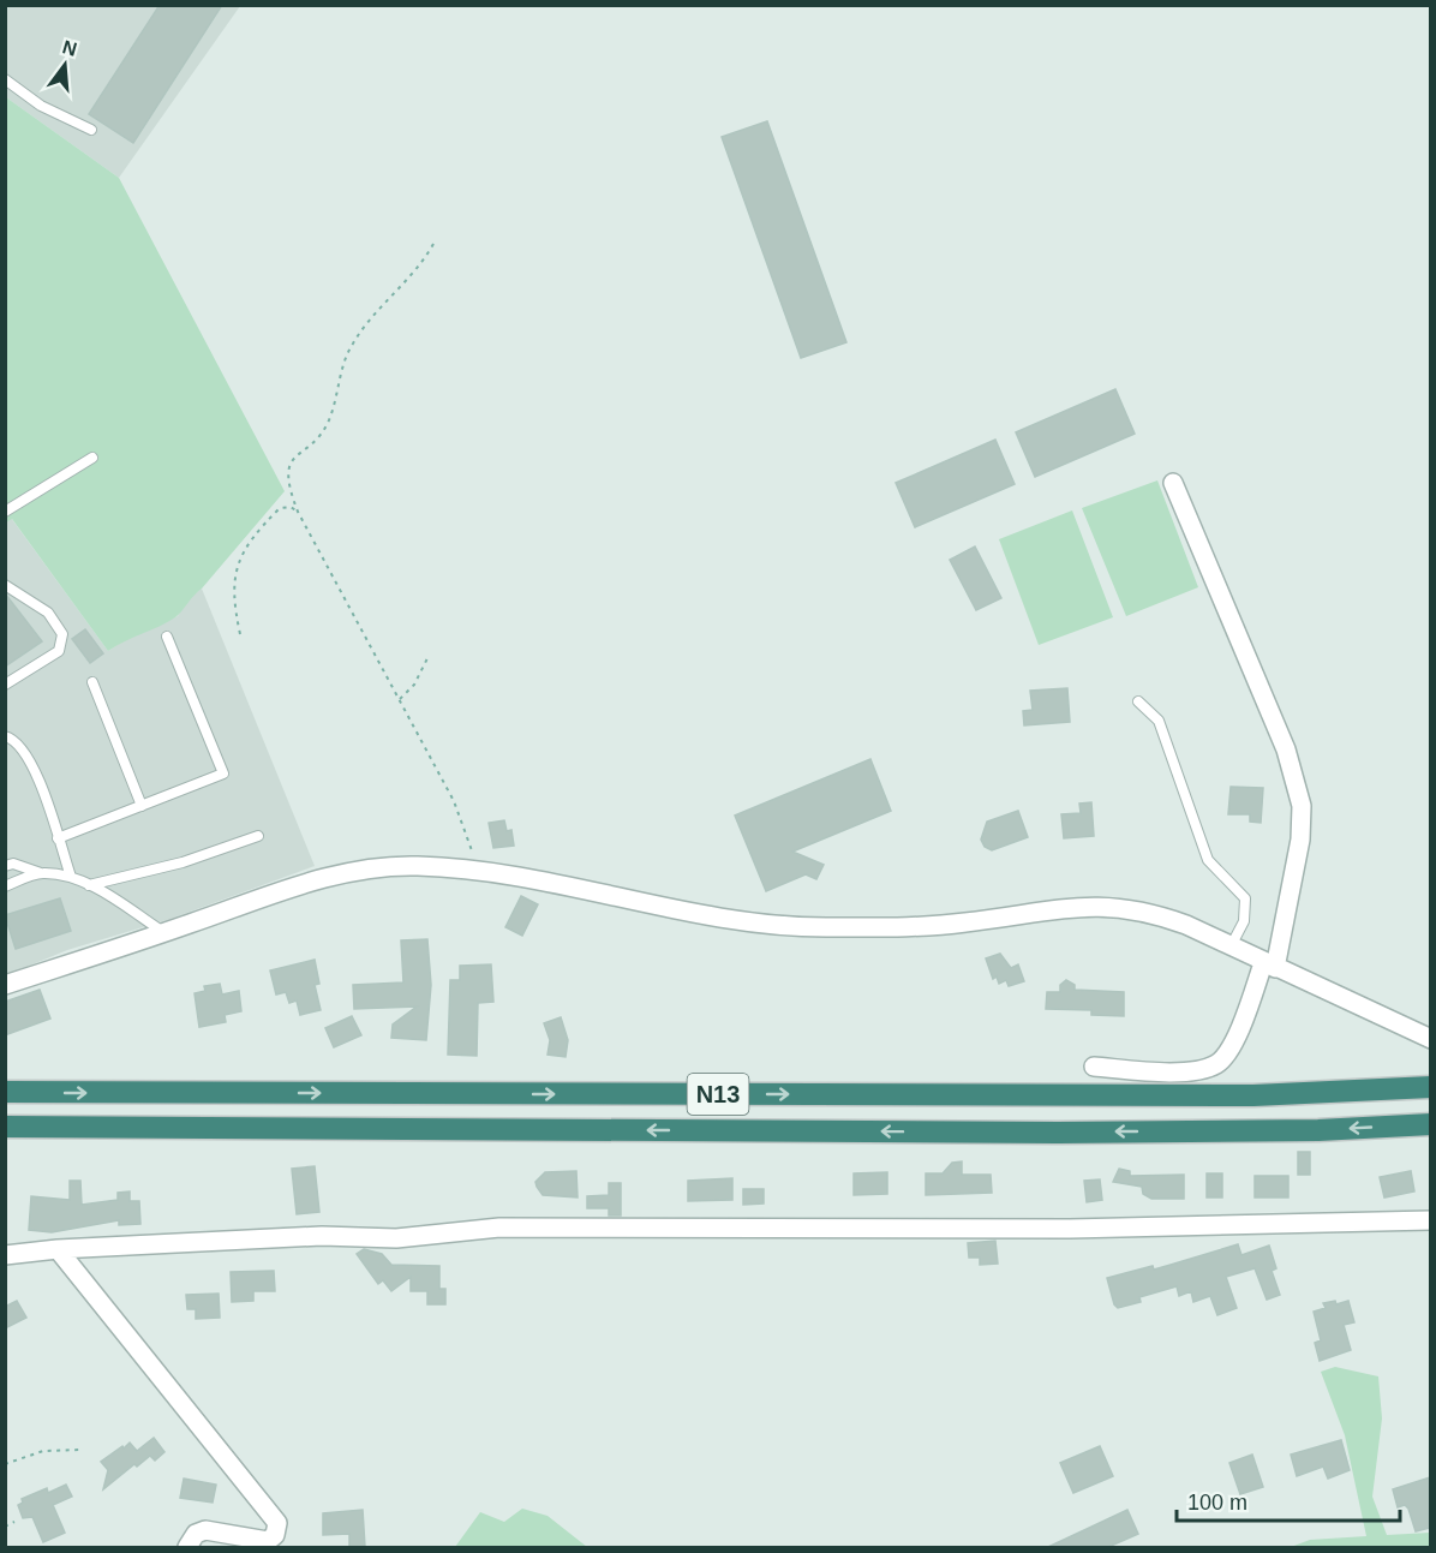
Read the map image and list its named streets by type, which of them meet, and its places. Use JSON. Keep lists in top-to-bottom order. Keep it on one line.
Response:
{"streets":{"highway":["N13"]},"scale_bar":"100 m","north":"top"}
